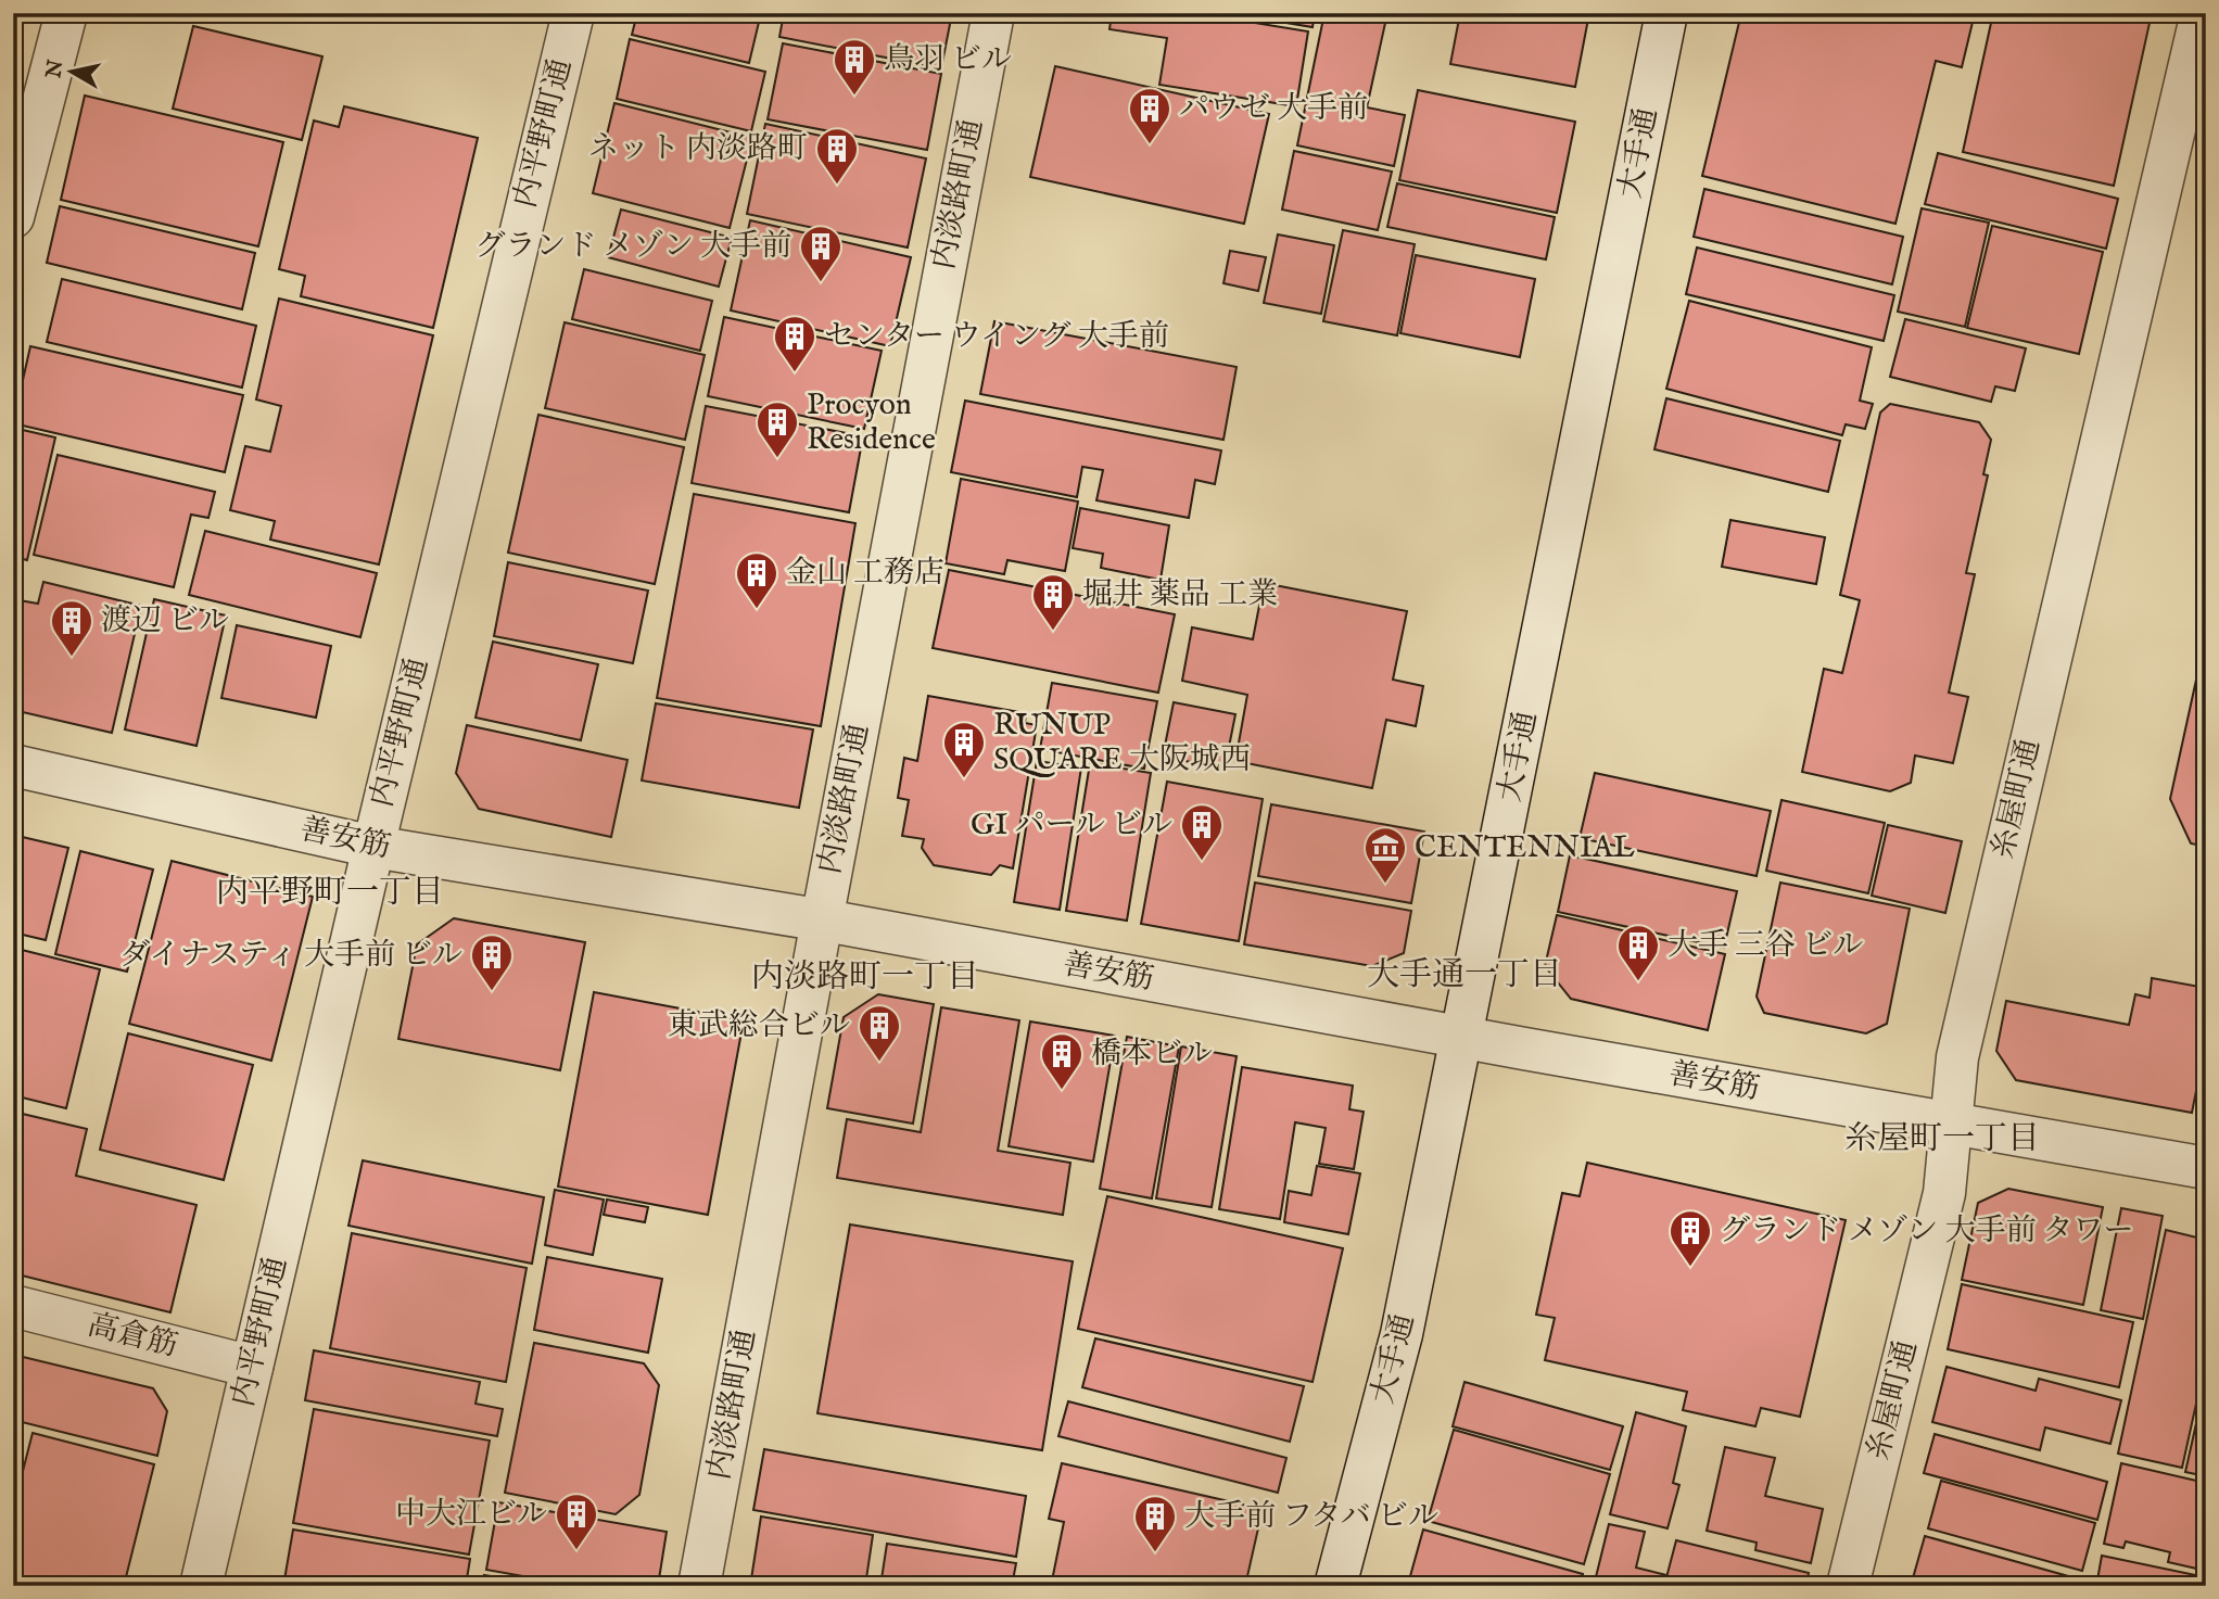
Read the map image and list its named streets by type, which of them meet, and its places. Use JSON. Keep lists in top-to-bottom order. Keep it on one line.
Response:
{"streets":{"street":["内平野町通","大手通","内淡路町通","糸屋町通","善安筋","高倉筋"]},"crossings":[["内平野町通","善安筋"],["内平野町通","高倉筋"],["大手通","善安筋"],["内淡路町通","善安筋"],["糸屋町通","善安筋"]],"districts":["内平野町一丁目","大手通一丁目","内淡路町一丁目","糸屋町一丁目"],"places":{"building":["鳥羽 ビル","パウゼ 大手前","ネット 内淡路町","グランド メゾン 大手前","センター ウイング 大手前","Procyon Residence","金山 工務店","堀井 薬品 工業","渡辺 ビル","RUNUP SQUARE 大阪城西","GI パール ビル","大手 三谷 ビル","ダイナスティ 大手前 ビル","東武総合ビル","橋本ビル","グランド メゾン 大手前 タワー","中大江ビル","大手前 フタバ ビル"],"museum":["CENTENNIAL"]},"north":"left"}
